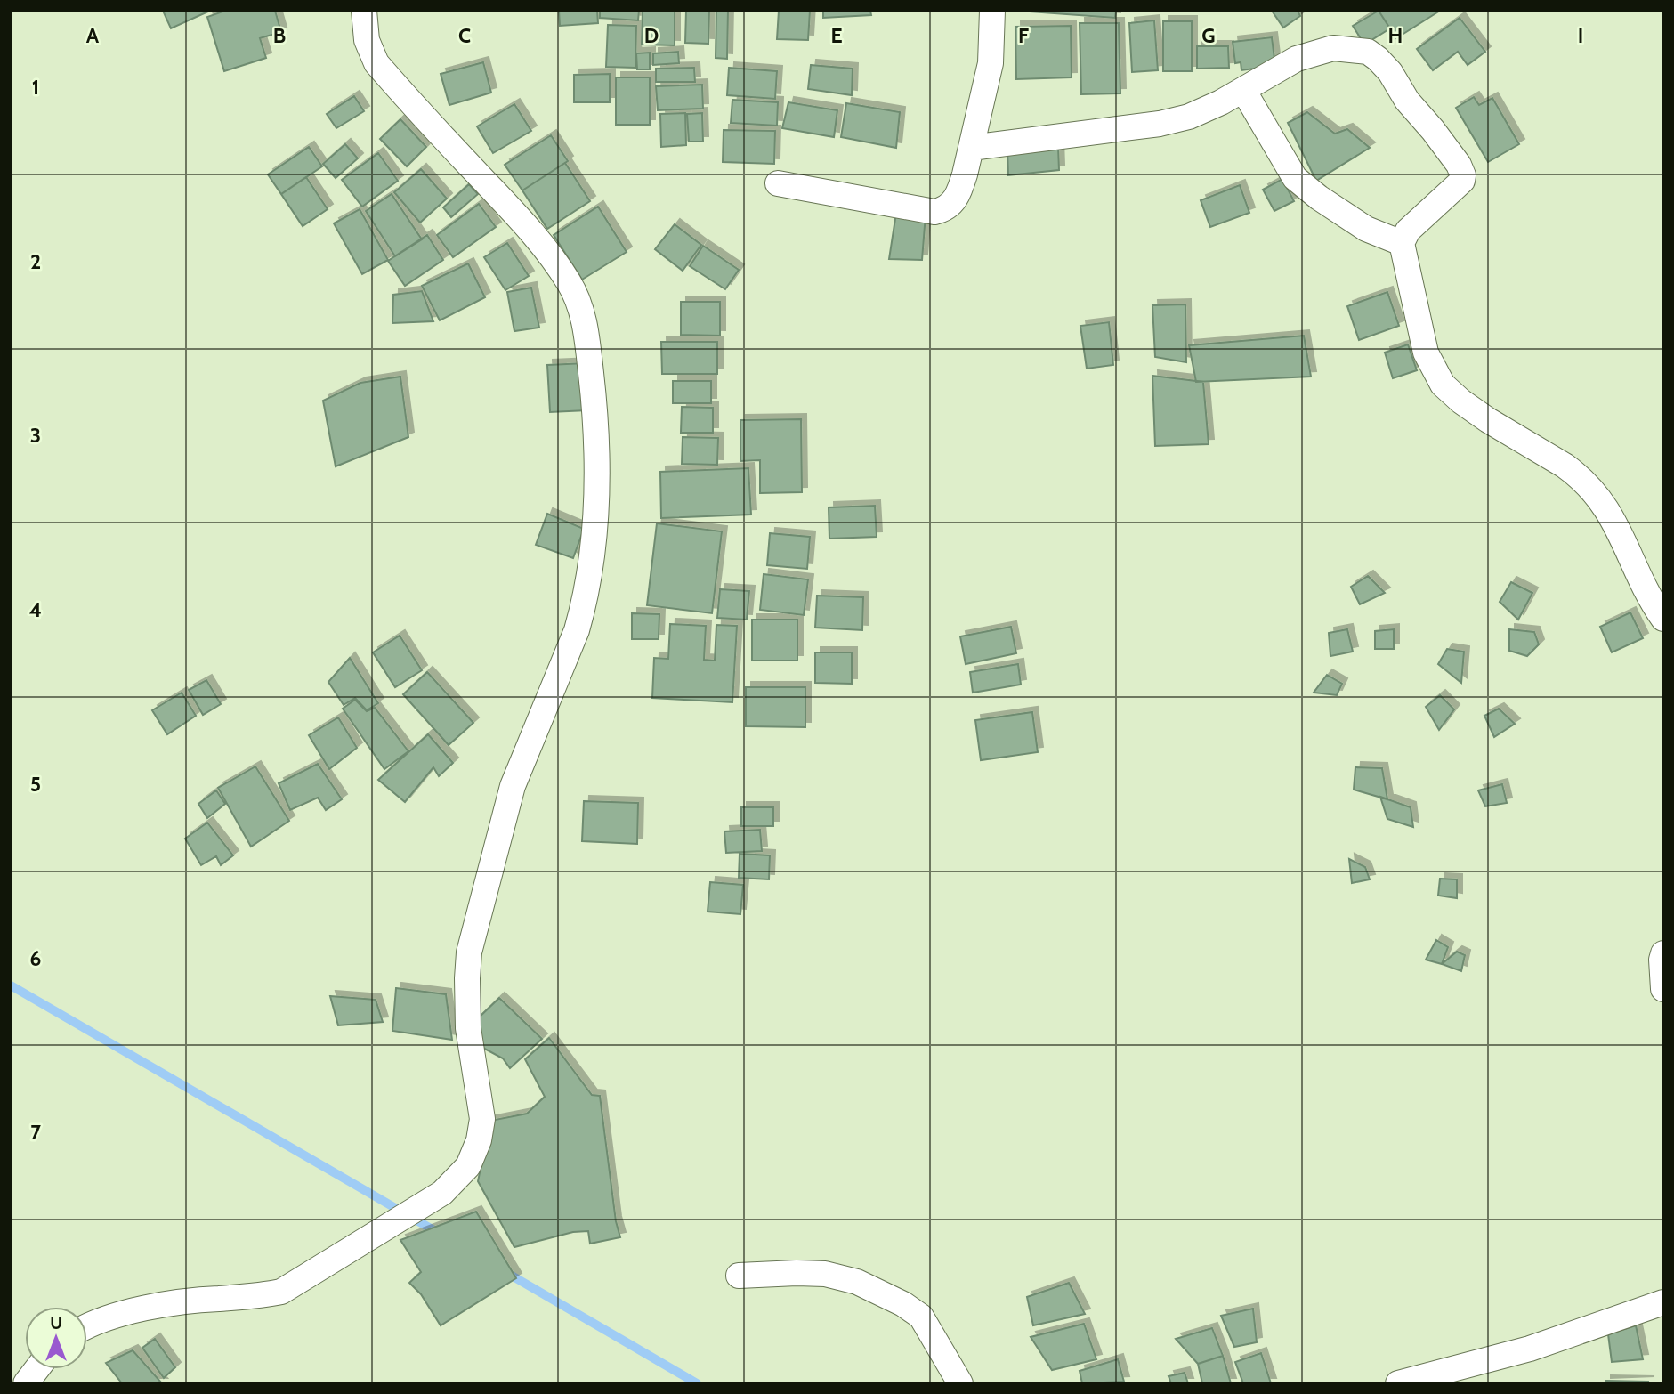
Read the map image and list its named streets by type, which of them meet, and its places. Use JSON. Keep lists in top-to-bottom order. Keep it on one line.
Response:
{"north":"top","grid":{"columns":["A","B","C","D","E","F","G","H","I"],"rows":["1","2","3","4","5","6","7"]}}
